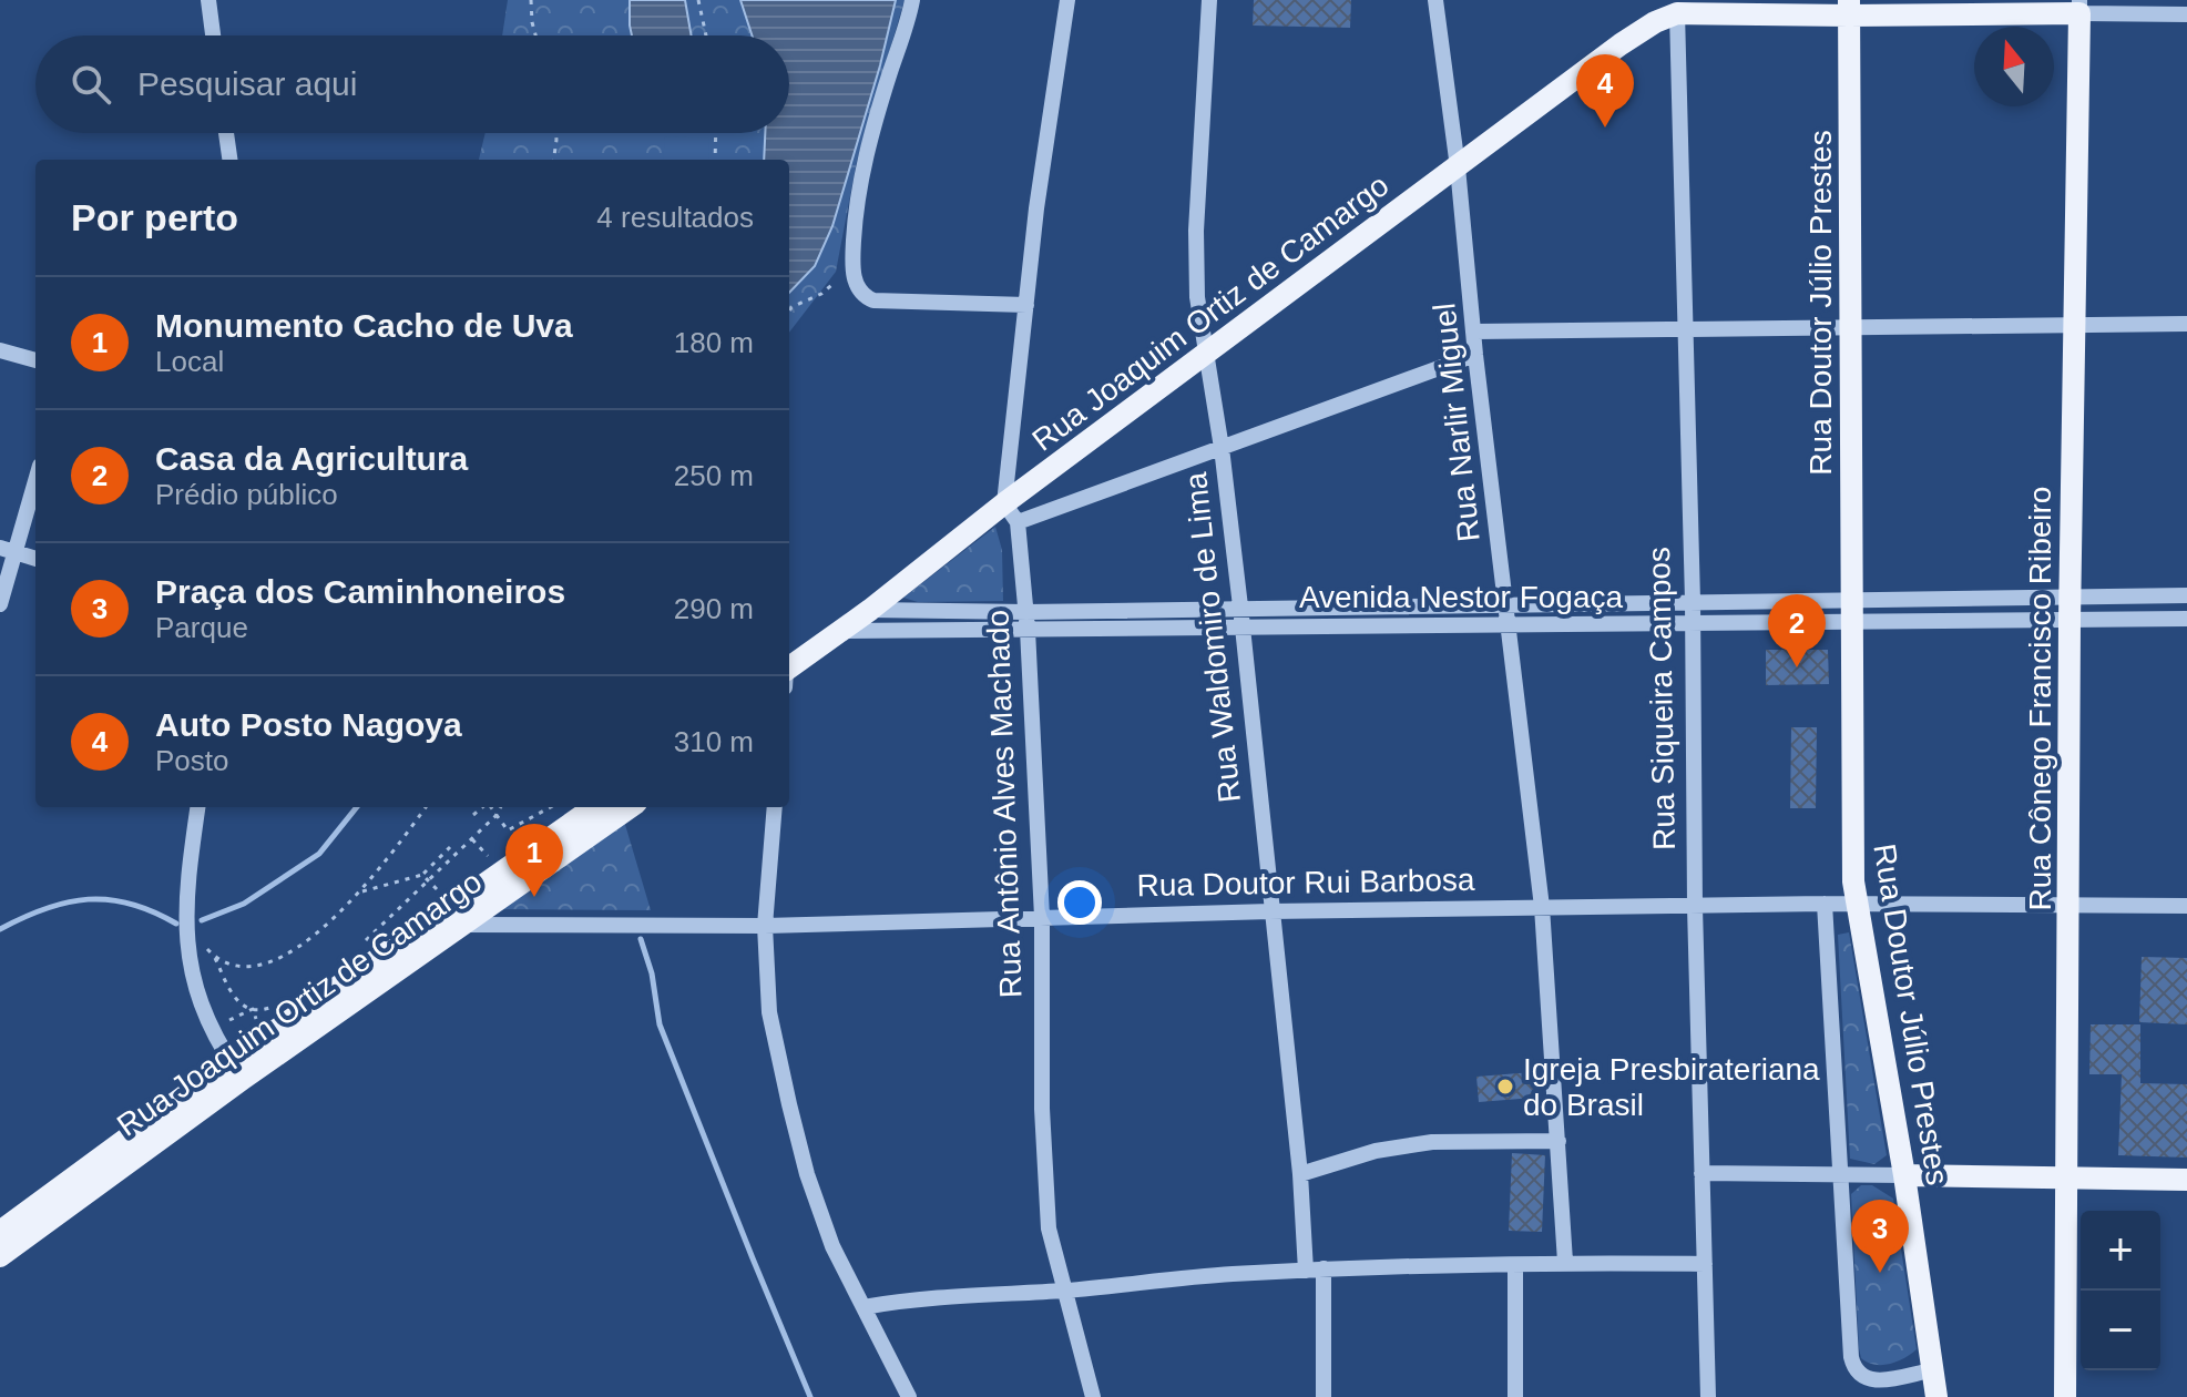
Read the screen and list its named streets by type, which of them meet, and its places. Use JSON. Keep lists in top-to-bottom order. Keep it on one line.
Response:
{"streets":{"main road":["Rua Doutor Júlio Prestes","Rua Joaquim Ortiz de Camargo","Rua Cônego Francisco Ribeiro"],"street":["Rua Narlir Miguel","Avenida Nestor Fogaça","Rua Waldomiro de Lima","Rua Siqueira Campos","Rua Antônio Alves Machado","Rua Doutor Rui Barbosa"]},"crossings":[["Rua Doutor Júlio Prestes","Avenida Nestor Fogaça"],["Rua Doutor Júlio Prestes","Rua Doutor Rui Barbosa"],["Rua Joaquim Ortiz de Camargo","Rua Narlir Miguel"],["Rua Joaquim Ortiz de Camargo","Avenida Nestor Fogaça"],["Rua Joaquim Ortiz de Camargo","Rua Waldomiro de Lima"],["Rua Joaquim Ortiz de Camargo","Rua Siqueira Campos"],["Rua Joaquim Ortiz de Camargo","Rua Antônio Alves Machado"],["Rua Joaquim Ortiz de Camargo","Rua Doutor Rui Barbosa"],["Rua Narlir Miguel","Avenida Nestor Fogaça"],["Rua Narlir Miguel","Rua Doutor Rui Barbosa"],["Avenida Nestor Fogaça","Rua Waldomiro de Lima"],["Avenida Nestor Fogaça","Rua Siqueira Campos"],["Avenida Nestor Fogaça","Rua Cônego Francisco Ribeiro"],["Avenida Nestor Fogaça","Rua Antônio Alves Machado"],["Rua Waldomiro de Lima","Rua Doutor Rui Barbosa"],["Rua Siqueira Campos","Rua Doutor Rui Barbosa"],["Rua Cônego Francisco Ribeiro","Rua Doutor Rui Barbosa"],["Rua Antônio Alves Machado","Rua Doutor Rui Barbosa"]],"places":["Igreja Presbirateriana do Brasil"],"north":"top","page":{"search":"Pesquisar aqui","pins":["4","2","1","3"],"heading":["Por perto","4 resultados"],"list":[{"mark":"1","name":"Monumento Cacho de Uva","note":"Local","value":"180 m"},{"mark":"2","name":"Casa da Agricultura","note":"Prédio público","value":"250 m"},{"mark":"3","name":"Praça dos Caminhoneiros","note":"Parque","value":"290 m"},{"mark":"4","name":"Auto Posto Nagoya","note":"Posto","value":"310 m"}],"map_buttons":["+","−"]}}
